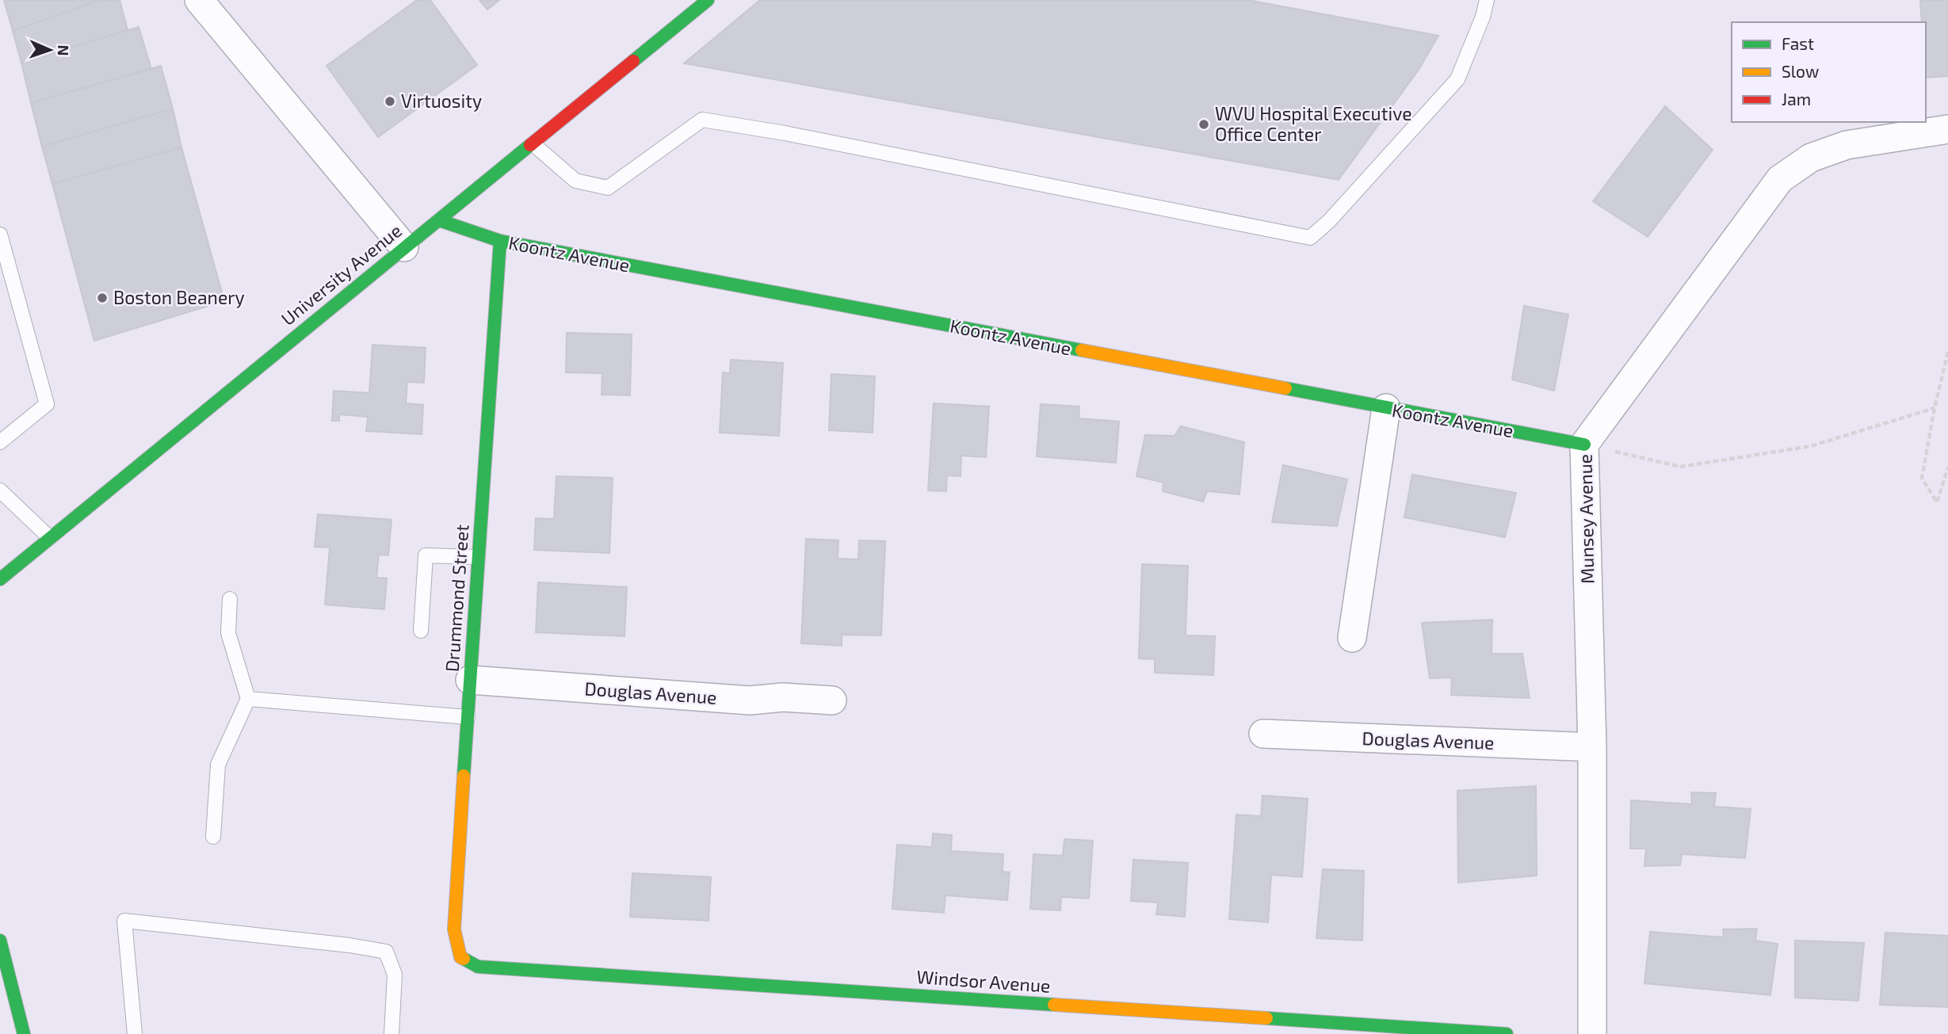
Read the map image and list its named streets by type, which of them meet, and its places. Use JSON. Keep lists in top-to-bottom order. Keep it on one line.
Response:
{"streets":{"street":["Koontz Avenue","University Avenue","Munsey Avenue","Drummond Street","Douglas Avenue","Windsor Avenue"]},"crossings":[["Koontz Avenue","University Avenue"],["Koontz Avenue","Munsey Avenue"],["Koontz Avenue","Drummond Street"],["Munsey Avenue","Douglas Avenue"],["Drummond Street","Douglas Avenue"],["Drummond Street","Windsor Avenue"]],"places":["Virtuosity","WVU Hospital Executive Office Center","Boston Beanery"],"legend":["Fast","Slow","Jam"],"north":"right"}
